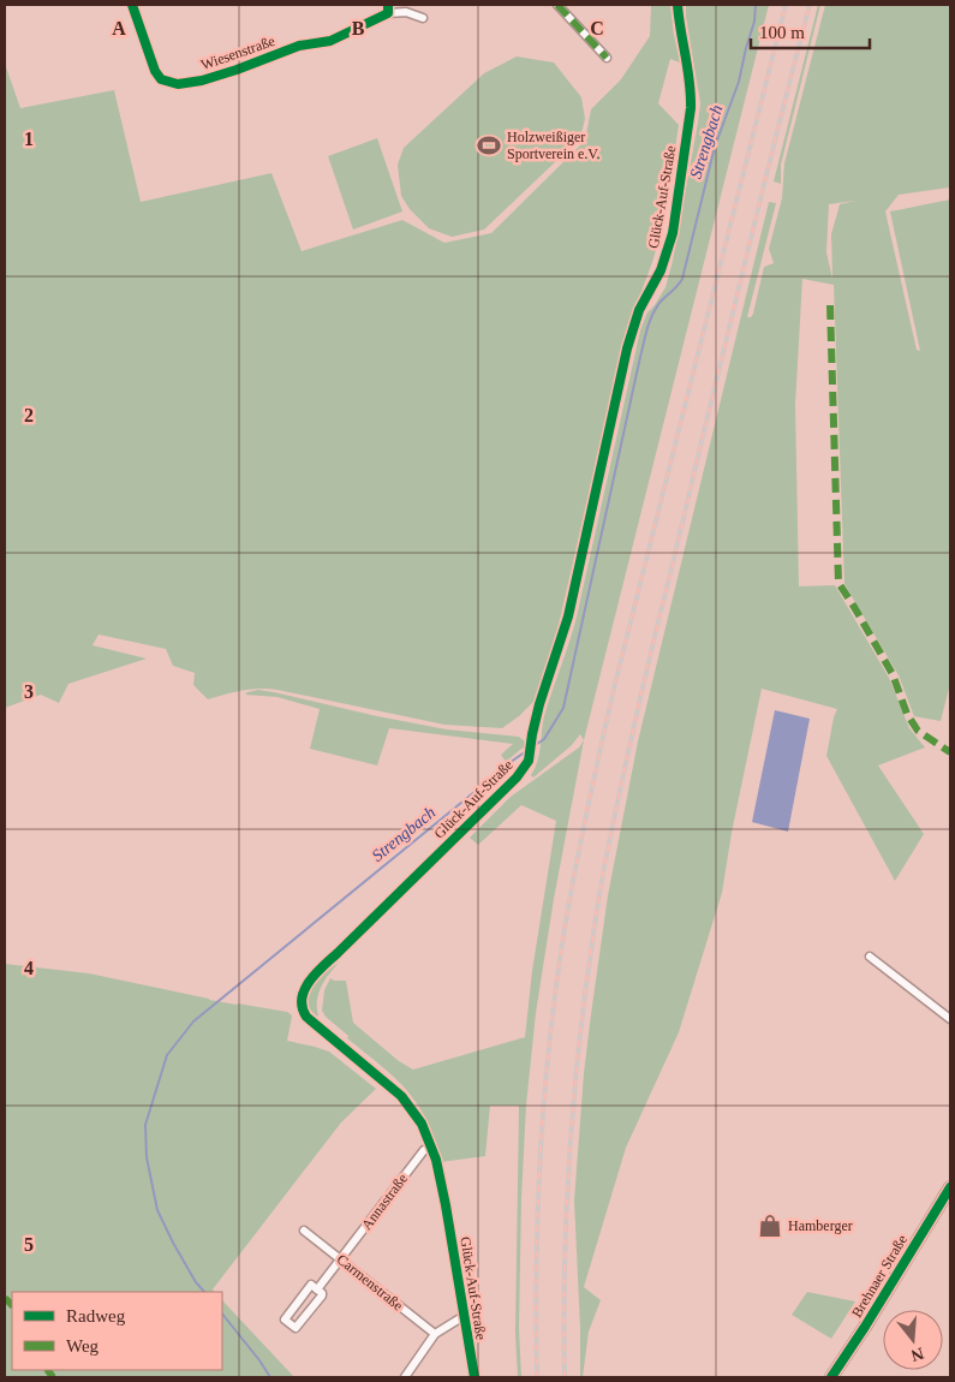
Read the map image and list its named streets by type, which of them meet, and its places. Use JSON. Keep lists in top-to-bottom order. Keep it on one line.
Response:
{"streets":{"main road":["Brehnaer Straße"],"street":["Wiesenstraße","Glück-Auf-Straße","Annastraße","Carmenstraße"]},"crossings":[["Glück-Auf-Straße","Annastraße"],["Annastraße","Carmenstraße"]],"water":["Strengbach"],"places":{"sports":["Holzweißiger Sportverein e.V."],"shop":["Hamberger"]},"legend":["Radweg","Weg"],"scale_bar":"100 m","north":"bottom","grid":{"columns":["A","B","C"],"rows":["1","2","3","4","5"]}}
